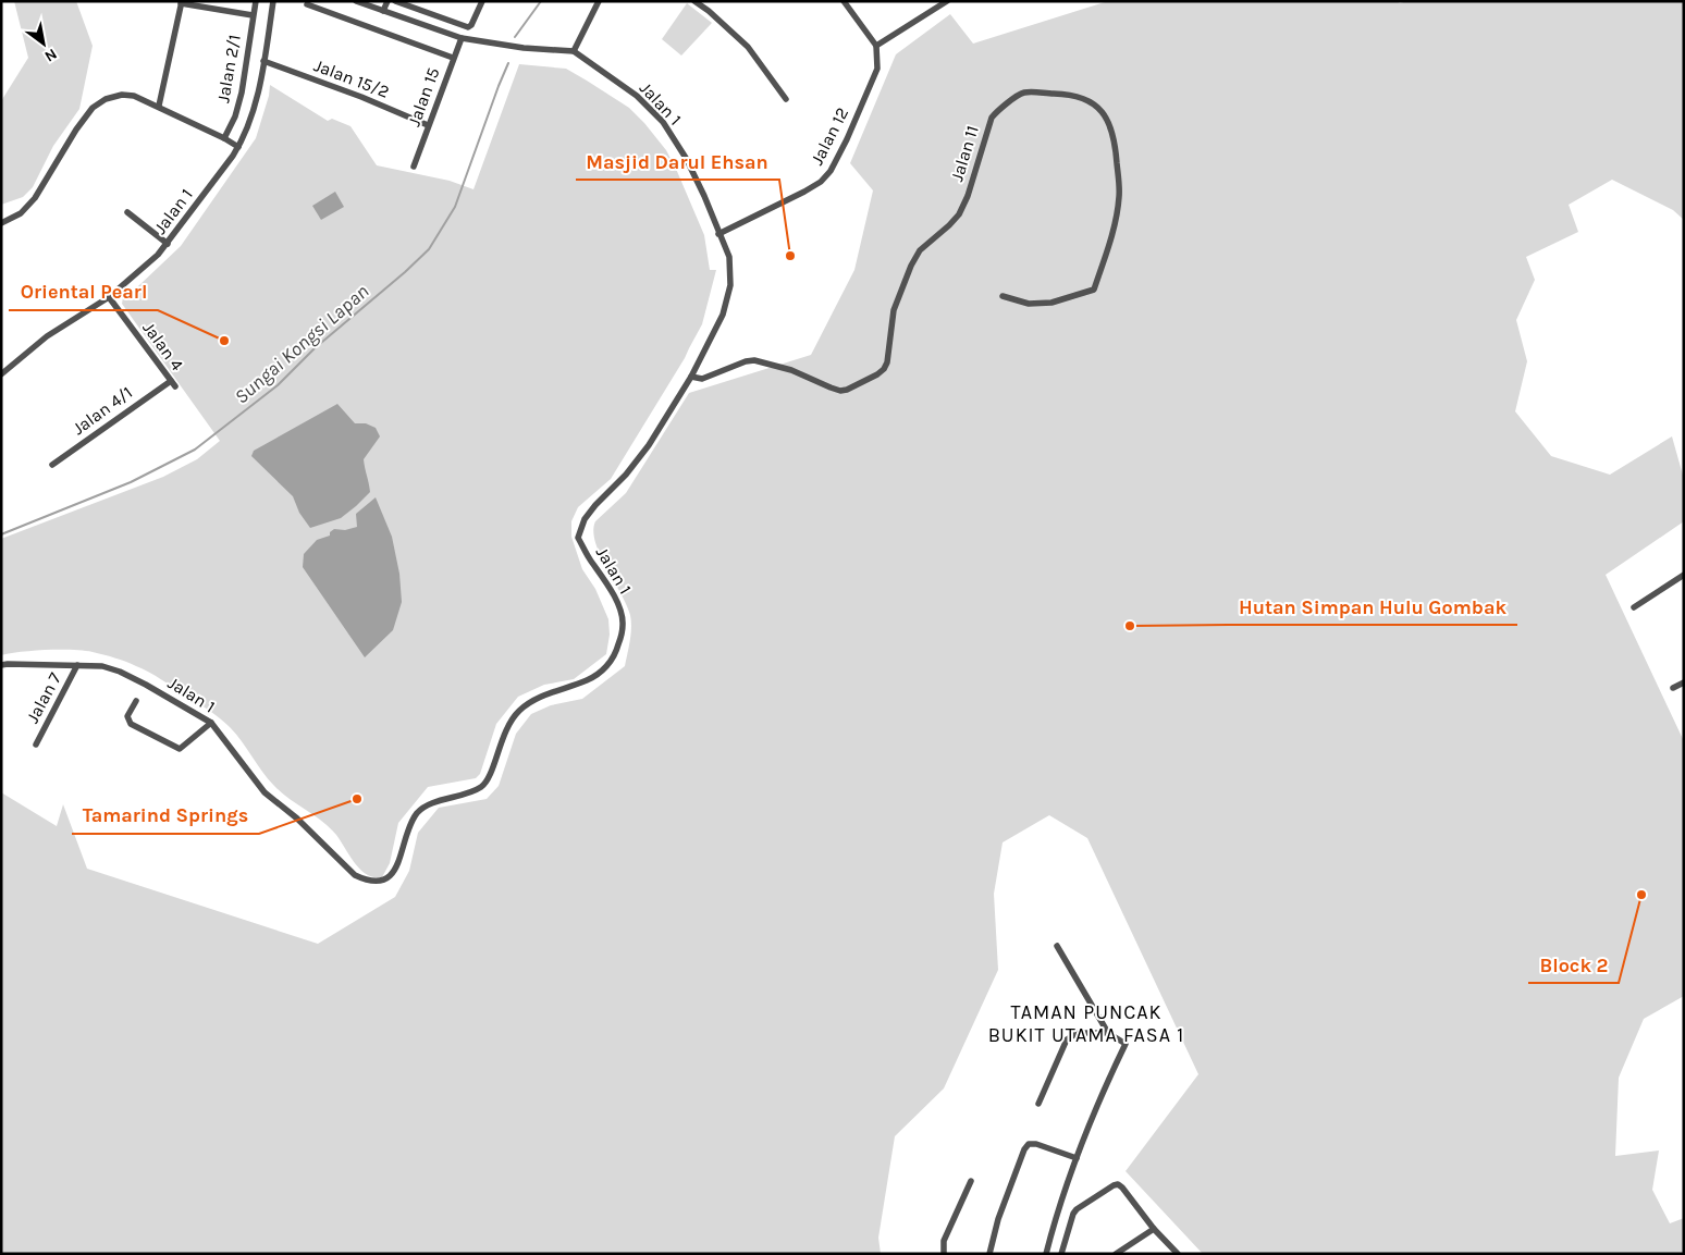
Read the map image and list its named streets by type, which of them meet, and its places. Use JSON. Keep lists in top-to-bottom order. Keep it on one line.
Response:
{"streets":{"street":["Jalan 2/1","Jalan 15/2","Jalan 15","Jalan 1","Jalan 12","Jalan 11","Jalan 4","Jalan 4/1","Jalan 7"]},"crossings":[["Jalan 15/2","Jalan 15"],["Jalan 15/2","Jalan 1"],["Jalan 1","Jalan 12"],["Jalan 1","Jalan 11"],["Jalan 1","Jalan 4"],["Jalan 1","Jalan 7"],["Jalan 4","Jalan 4/1"]],"districts":["TAMAN PUNCAK BUKIT UTAMA FASA 1"],"water":["Sungai Kongsi Lapan"],"places":["Masjid Darul Ehsan","Oriental Pearl","Hutan Simpan Hulu Gombak","Tamarind Springs","Block 2"],"north":"bottom right"}
